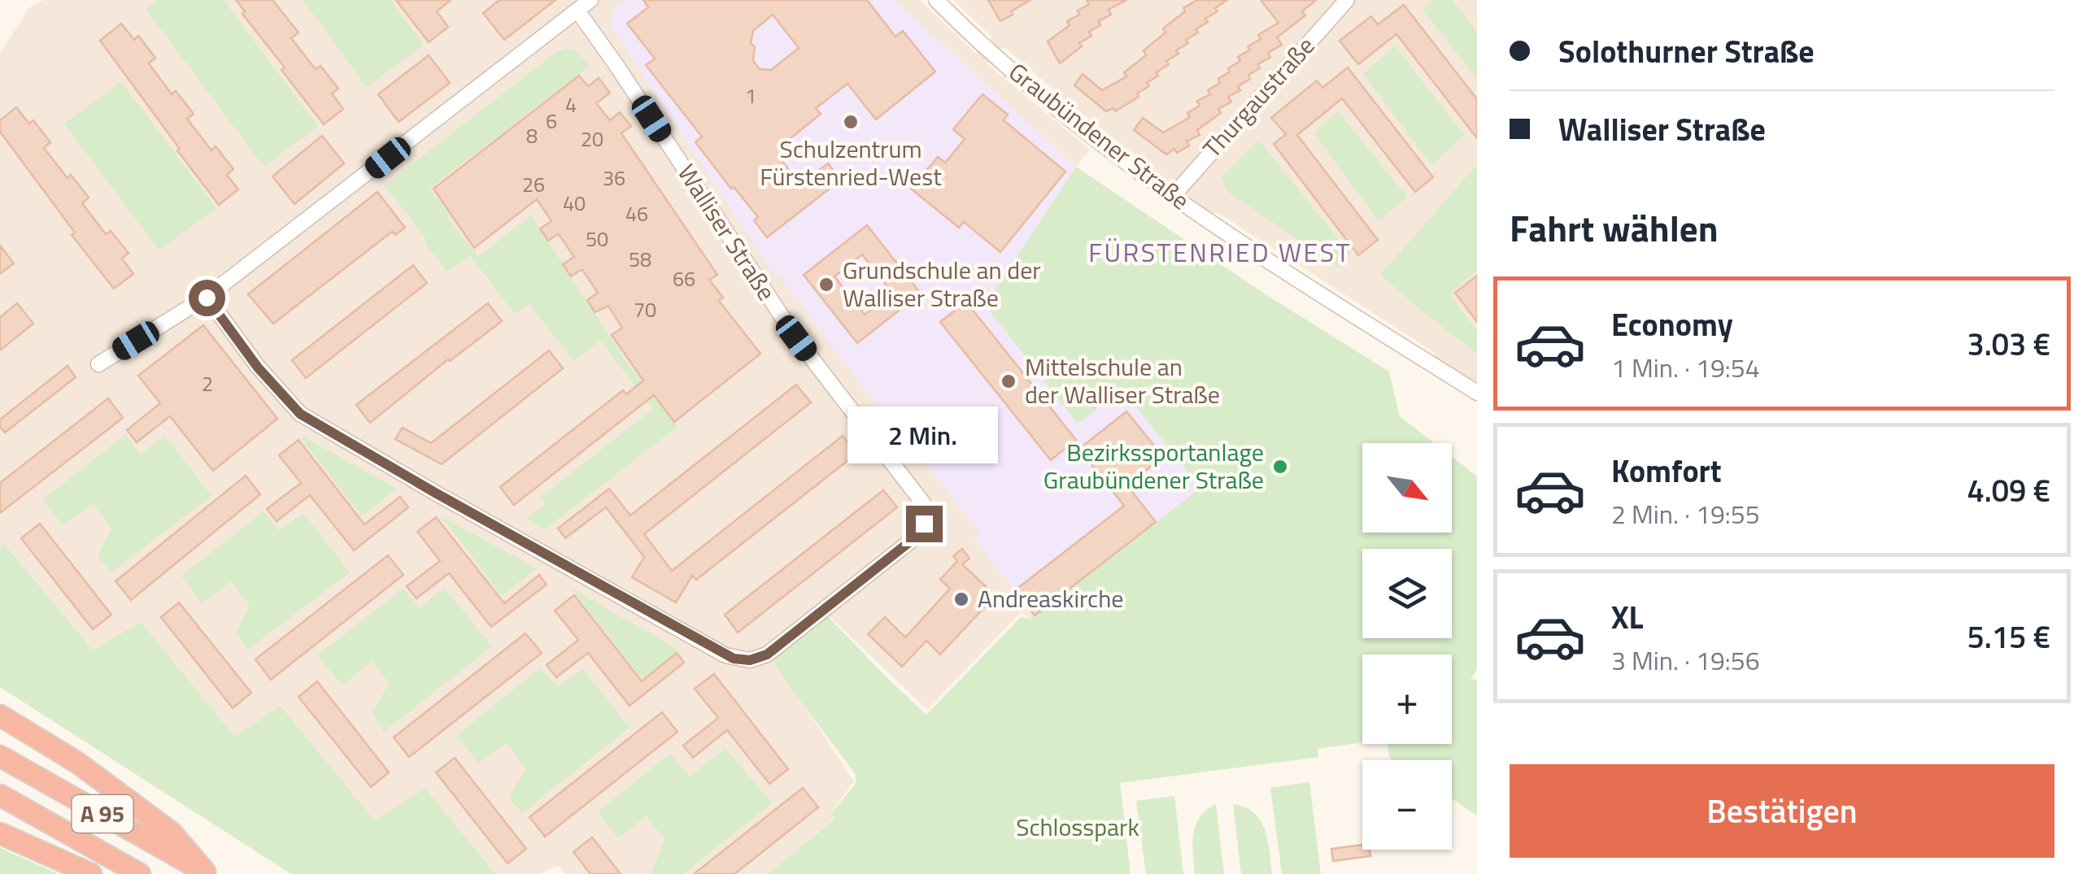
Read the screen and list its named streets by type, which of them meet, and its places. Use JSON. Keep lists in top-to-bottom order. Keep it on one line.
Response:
{"streets":{"highway":["A 95"],"street":["Thurgaustraße","Graubündener Straße","Walliser Straße"]},"crossings":[["Thurgaustraße","Graubündener Straße"]],"districts":["FÜRSTENRIED WEST"],"parks":["Schlosspark"],"places":["Schulzentrum Fürstenried-West","Grundschule an der Walliser Straße","Mittelschule an der Walliser Straße","Bezirkssportanlage Graubündener Straße","Andreaskirche"],"house_numbers":["1","4","6","8","20","36","26","40","46","50","58","66","70","2"],"north":"bottom right","page":{"banner":["Solothurner Straße","Walliser Straße"],"heading":"Fahrt wählen","list":[{"name":"Economy","note":"1 Min. · 19:54","value":"3.03 €"},{"name":"Komfort","note":"2 Min. · 19:55","value":"4.09 €"},{"name":"XL","note":"3 Min. · 19:56","value":"5.15 €"}],"bubble":"2 Min.","map_buttons":["+","−"],"buttons":"Bestätigen"}}
